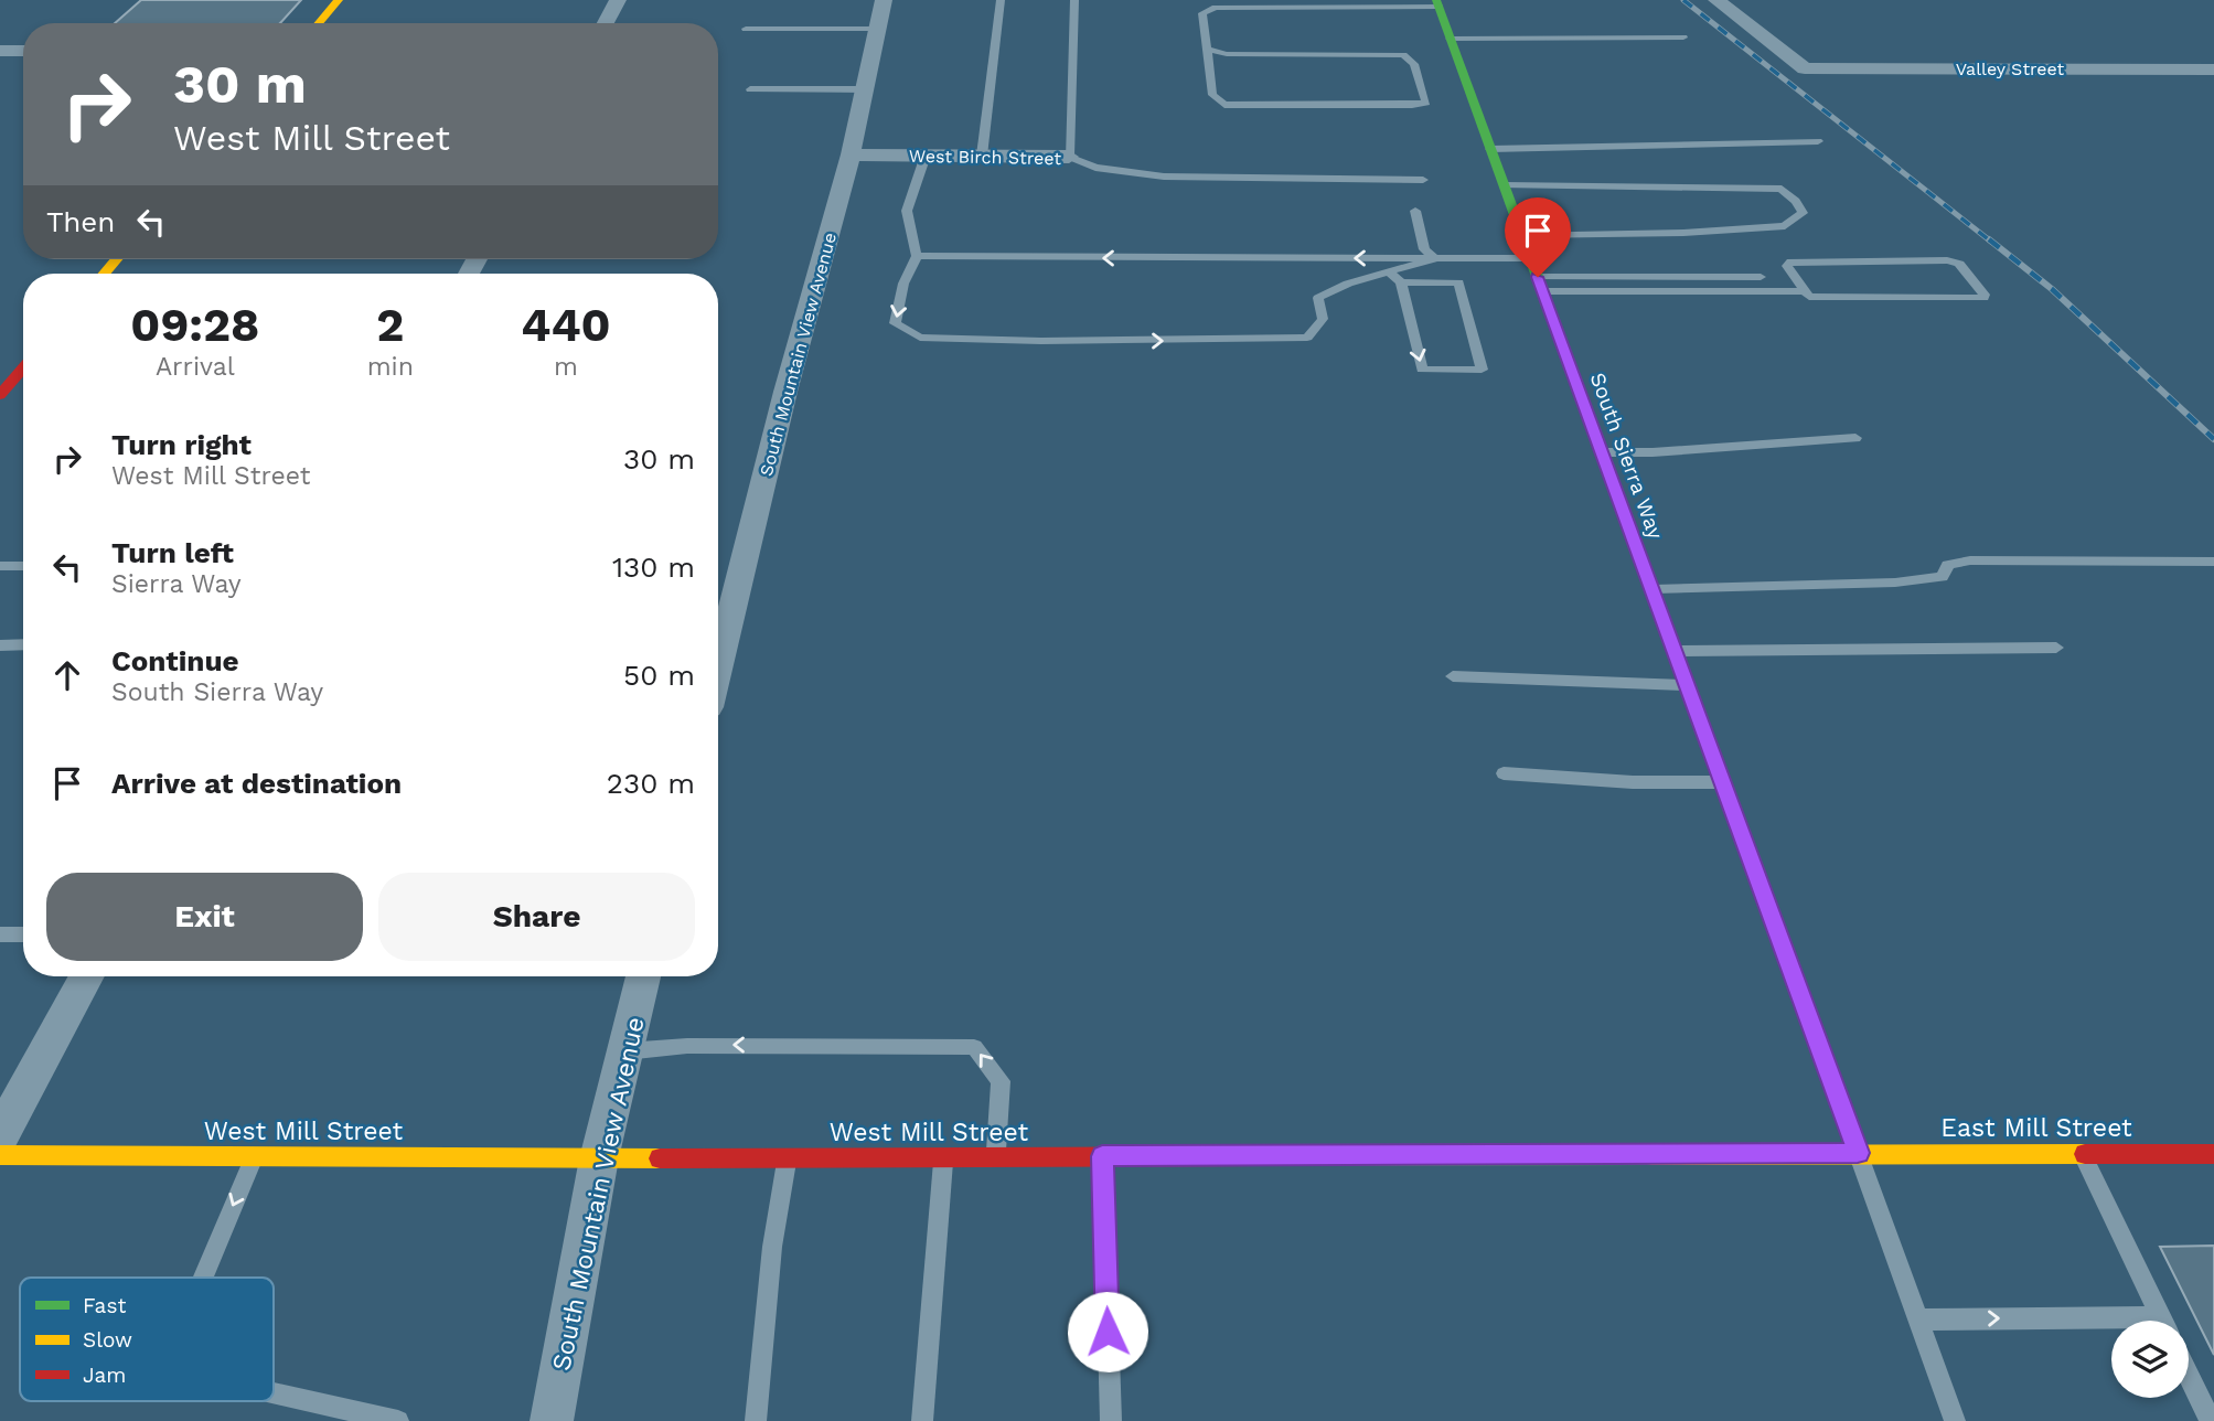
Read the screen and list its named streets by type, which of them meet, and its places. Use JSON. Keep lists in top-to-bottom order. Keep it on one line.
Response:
{"streets":{"street":["Valley Street","West Birch Street","South Mountain View Avenue","South Sierra Way","East Mill Street","West Mill Street"]},"crossings":[["West Birch Street","South Mountain View Avenue"],["South Mountain View Avenue","West Mill Street"],["South Sierra Way","East Mill Street"],["South Sierra Way","West Mill Street"],["East Mill Street","West Mill Street"]],"legend":["Fast","Slow","Jam"],"page":{"turn":["30 m","West Mill Street"],"then":"Then","eta":["09:28","Arrival","2","min","440","m"],"list":[{"name":"Turn right","note":"West Mill Street","value":"30 m"},{"name":"Turn left","note":"Sierra Way","value":"130 m"},{"name":"Continue","note":"South Sierra Way","value":"50 m"},{"name":"Arrive at destination","value":"230 m"}],"buttons":["Exit","Share"]}}
